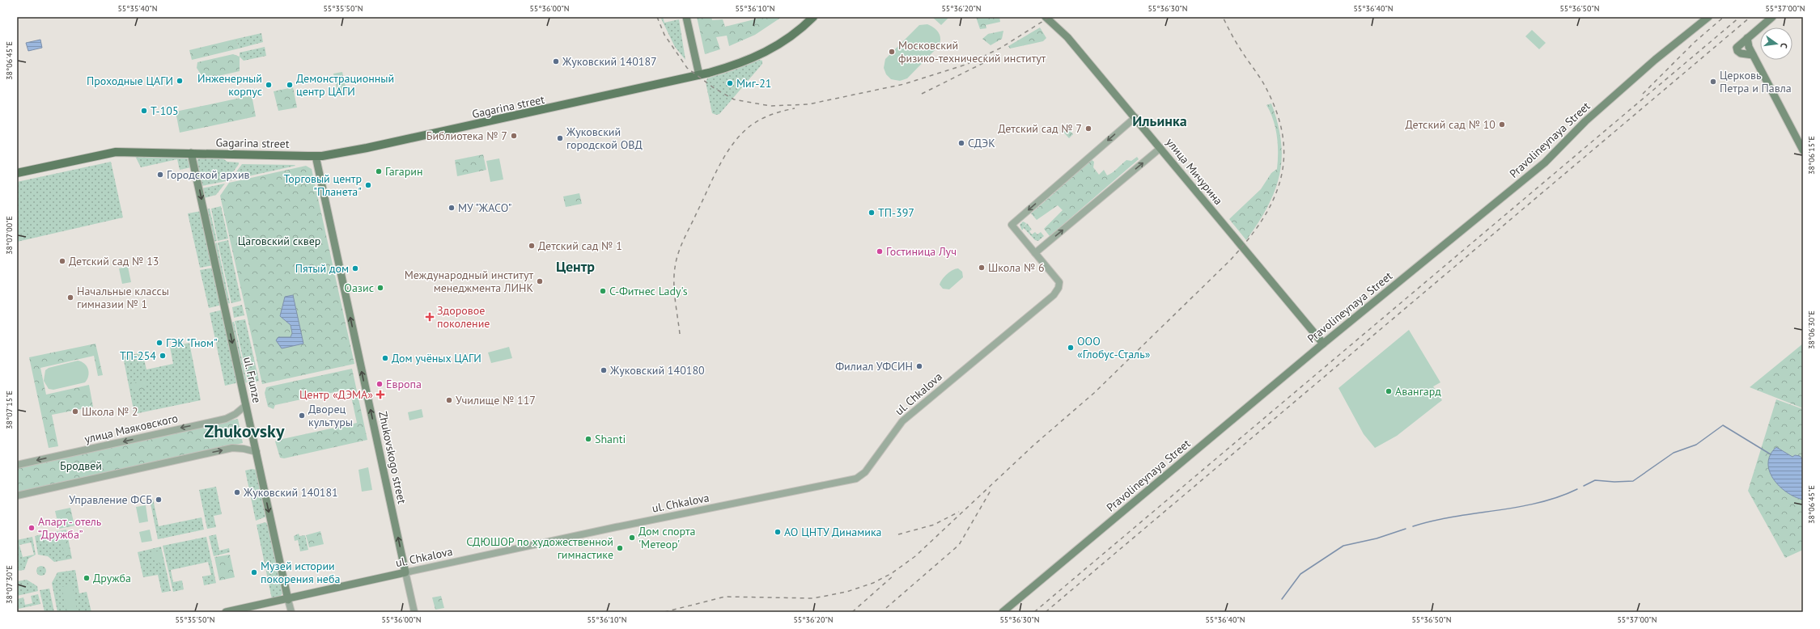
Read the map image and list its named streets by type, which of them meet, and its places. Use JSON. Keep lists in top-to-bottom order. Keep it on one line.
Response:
{"streets":{"main road":["Gagarina street","Pravolineynaya Street","улица Мичурина","ul. Frunze","ul. Chkalova","Zhukovskogo street"],"street":["улица Маяковского"]},"crossings":[["Gagarina street","ul. Frunze"],["Gagarina street","Zhukovskogo street"],["Pravolineynaya Street","улица Мичурина"],["ul. Frunze","ul. Chkalova"],["ul. Frunze","улица Маяковского"],["ul. Chkalova","Zhukovskogo street"]],"one_way":["ul. Frunze","Zhukovskogo street"],"districts":["Ильинка","Центр","Zhukovsky"],"parks":["Цаговский сквер","Бродвей"],"places":{"other":["Московский физико-технический институт","Жуковский 140187","Проходные ЦАГИ","Церковь Петра и Павла","Миг-21","Инженерный корпус","Демонстрационный центр ЦАГИ","Т-105","Детский сад № 10","Детский сад № 7","Библиотека № 7","Жуковский городской ОВД","СДЭК","Гагарин","Городской архив","Торговый центр \"Планета\"","МУ \"ЖАСО\"","ТП-397","Детский сад № 1","Гостиница Луч","Детский сад № 13","Школа № 6","Пятый дом","Международный институт менеджмента ЛИНК","Оазис","С-Фитнес Lady's","Начальные классы гимназии № 1","ГЭК \"Гном\"","ООО «Глобус-Сталь»","ТП-254","Дом учёных ЦАГИ","Филиал УФСИН","Жуковский 140180","Европа","Авангард","Училище № 117","Школа № 2","Дворец культуры","Shanti","Жуковский 140181","Управление ФСБ","Апарт - отель “Дружба”","АО ЦНТУ Динамика","Дом спорта 'Метеор'","СДЮШОР по художественной гимнастике","Музей истории покорения неба","Дружба"],"health":["Здоровое поколение","Центр «ДЭМА»"]},"north":"right","coordinates":["55°35'40\"N","55°35'50\"N","55°36'00\"N","55°36'10\"N","55°36'20\"N","55°36'30\"N","55°36'40\"N","55°36'50\"N","55°37'00\"N","38°06'45\"E","38°06'15\"E","38°07'00\"E","38°06'30\"E","38°07'15\"E","38°07'30\"E"]}
